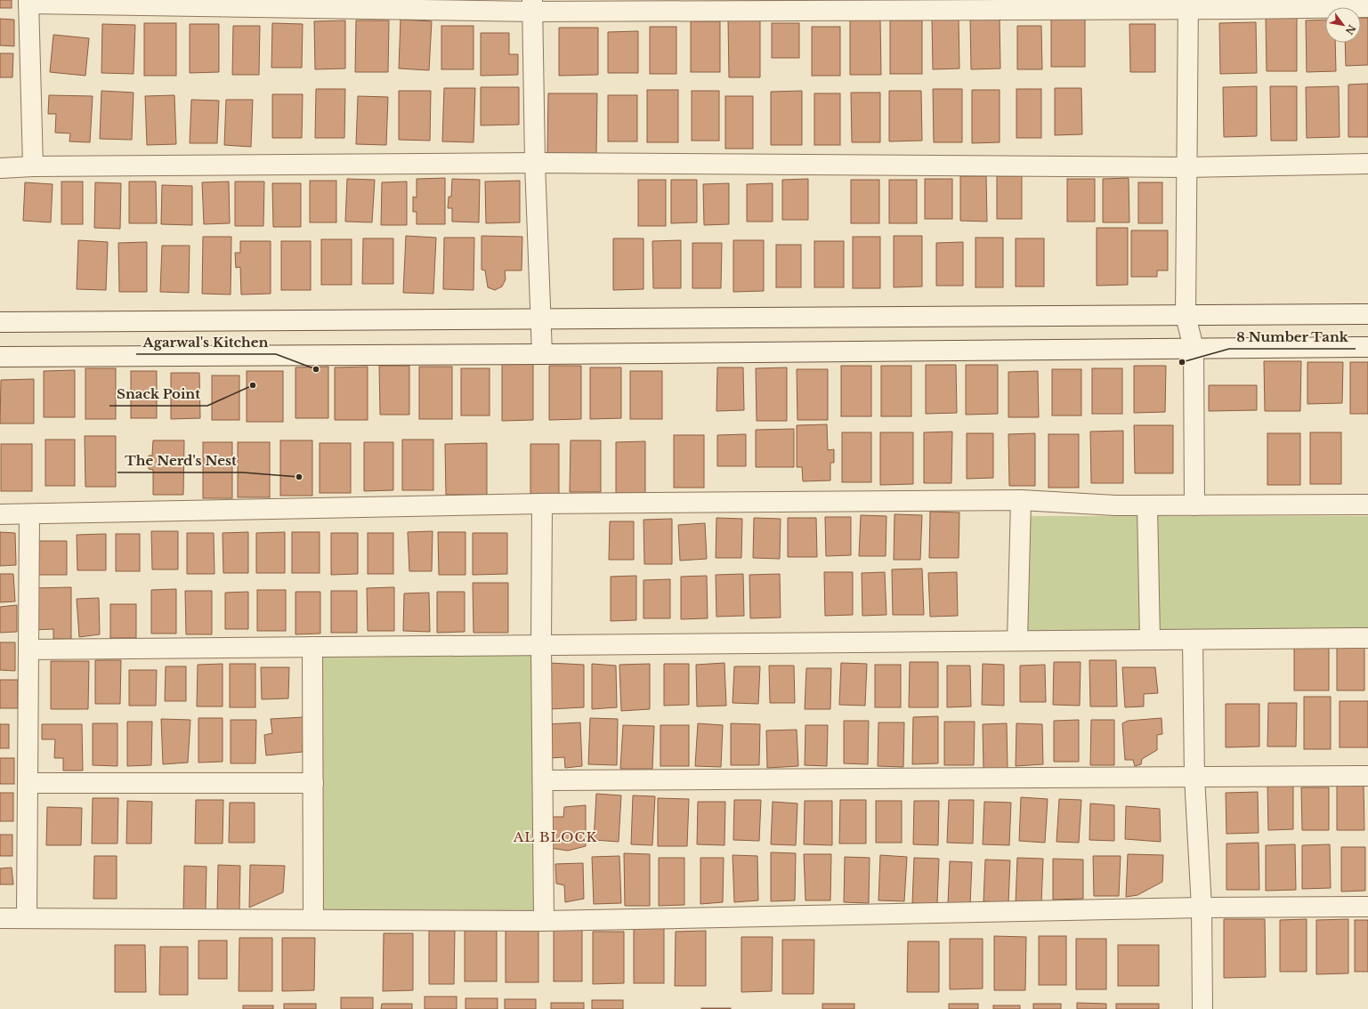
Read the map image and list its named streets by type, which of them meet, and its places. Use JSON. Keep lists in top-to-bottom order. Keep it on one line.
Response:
{"districts":["AL BLOCK"],"places":["8 Number Tank","Agarwal's Kitchen","Snack Point","The Nerd's Nest"],"north":"bottom right"}
